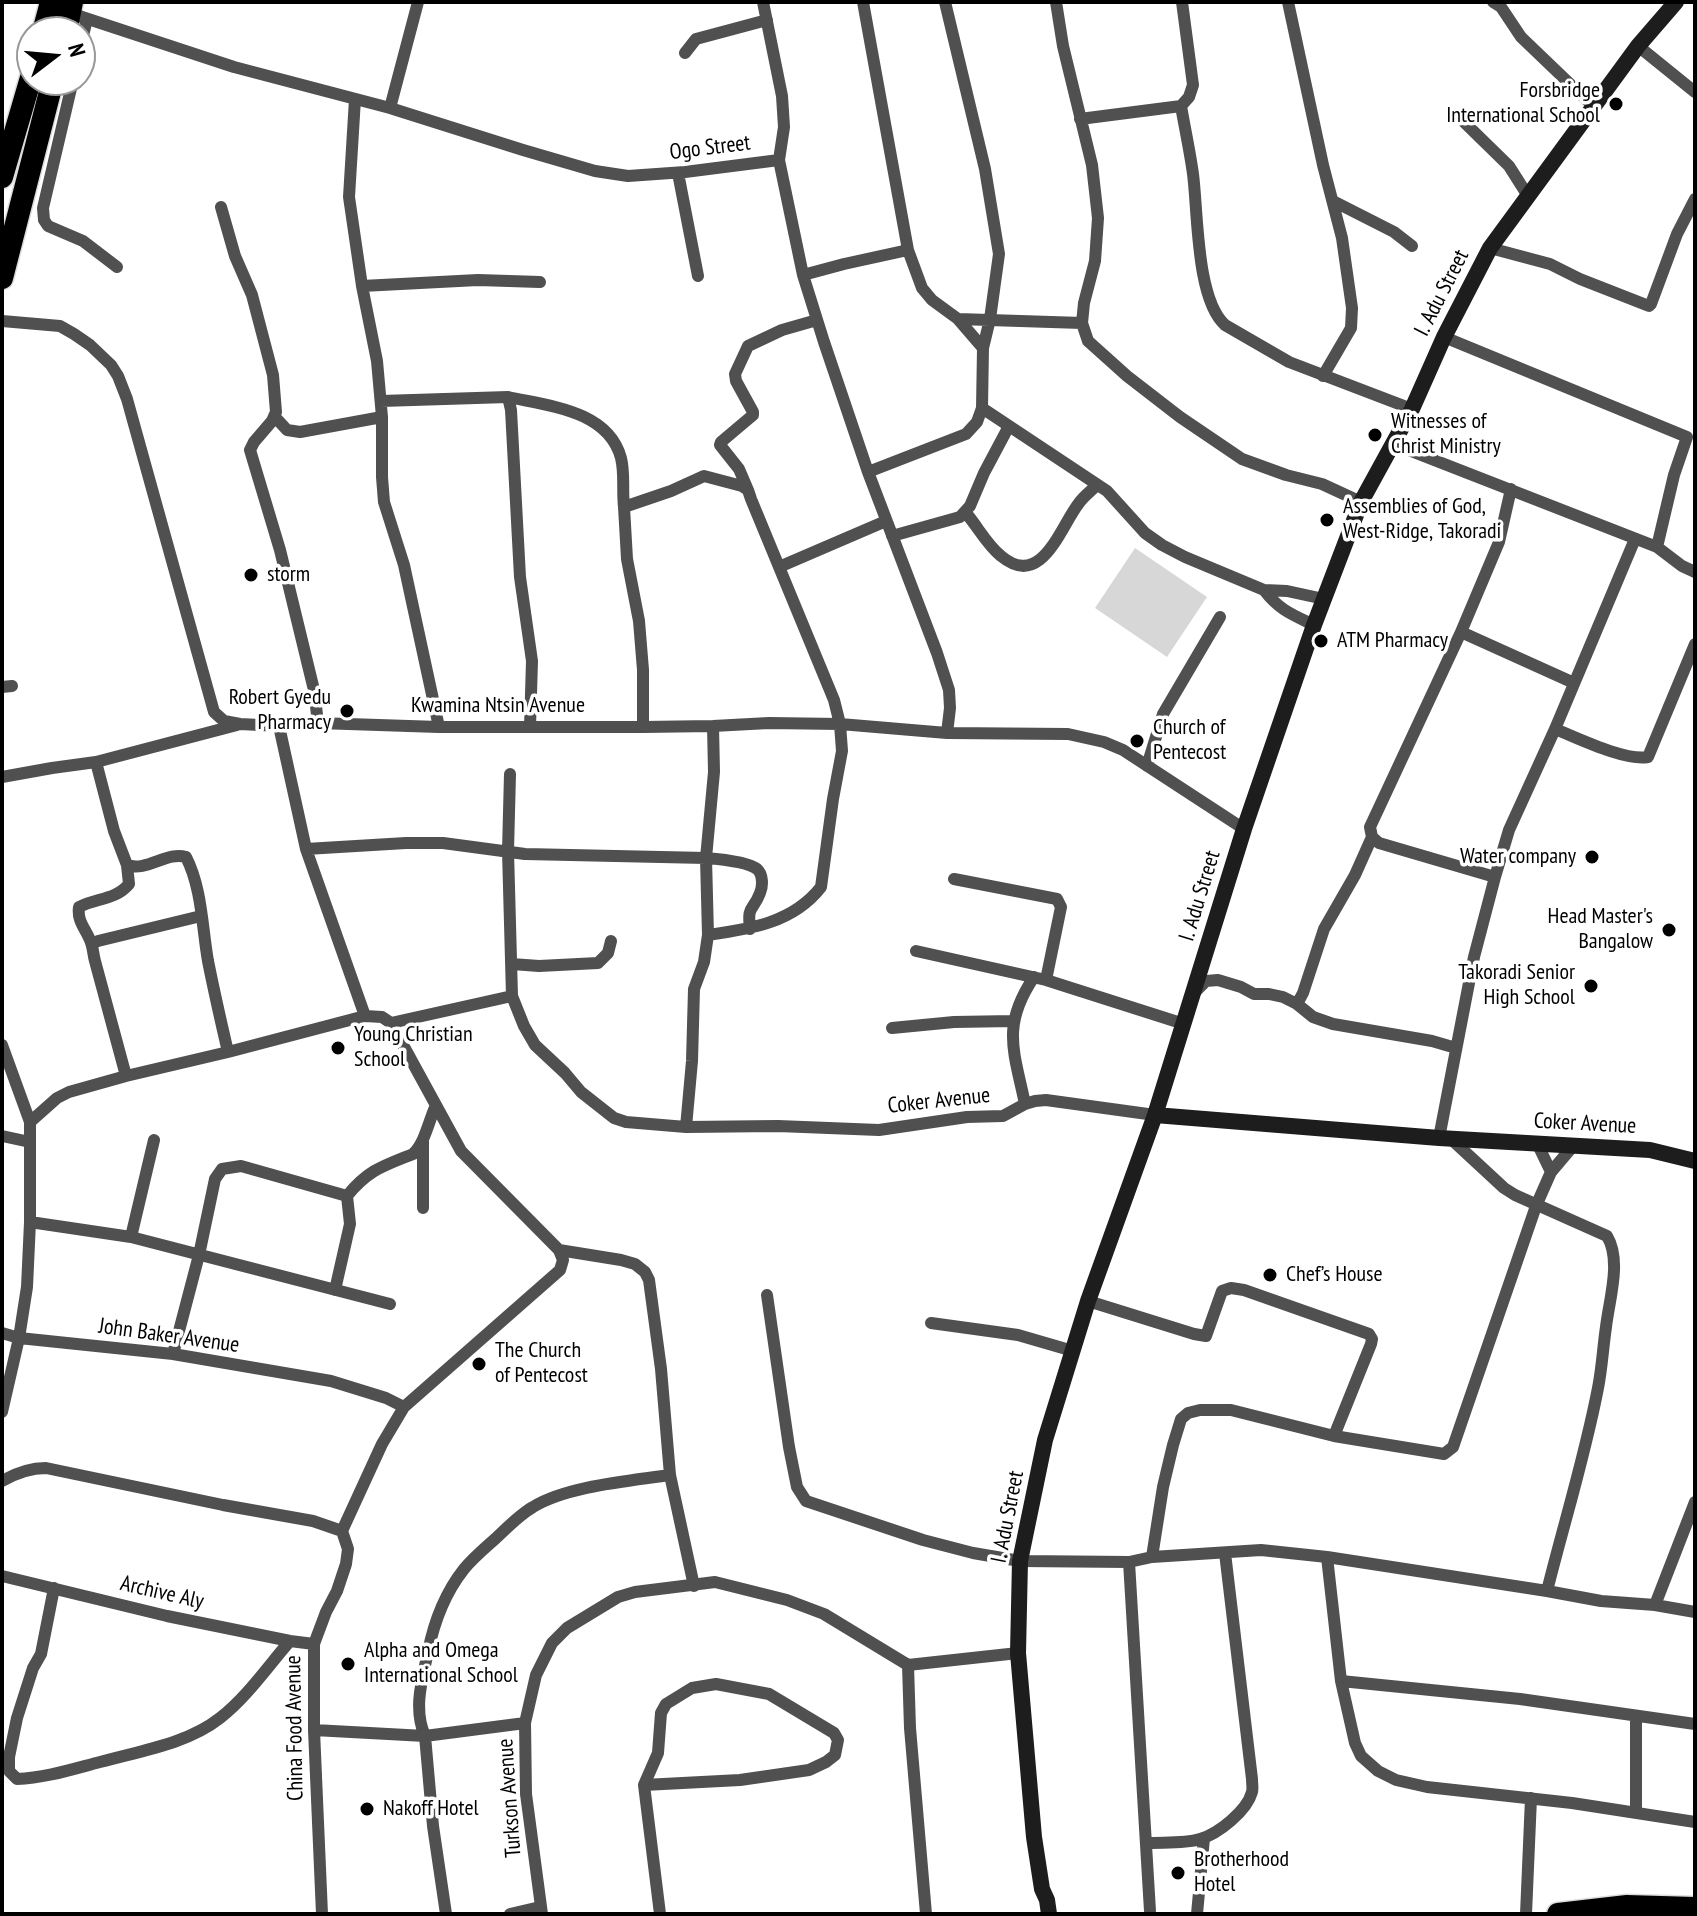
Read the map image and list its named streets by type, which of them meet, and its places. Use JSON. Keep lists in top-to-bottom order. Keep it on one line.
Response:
{"streets":{"street":["Ogo Street","I. Adu Street","Kwamina Ntsin Avenue","Coker Avenue","John Baker Avenue","Archive Aly","China Food Avenue","Turkson Avenue"]},"crossings":[["Ogo Street","Kwamina Ntsin Avenue"],["I. Adu Street","Kwamina Ntsin Avenue"],["I. Adu Street","Coker Avenue"],["John Baker Avenue","China Food Avenue"],["Archive Aly","China Food Avenue"]],"places":["Forsbridge International School","Witnesses of Christ Ministry","Assemblies of God, West-Ridge, Takoradi","storm","ATM Pharmacy","Robert Gyedu Pharmacy","Church of Pentecost","Water company","Head Master's Bangalow","Takoradi Senior High School","Young Christian School","Chef’s House","The Church of Pentecost","Alpha and Omega International School","Nakoff Hotel","Brotherhood Hotel"],"north":"right"}
